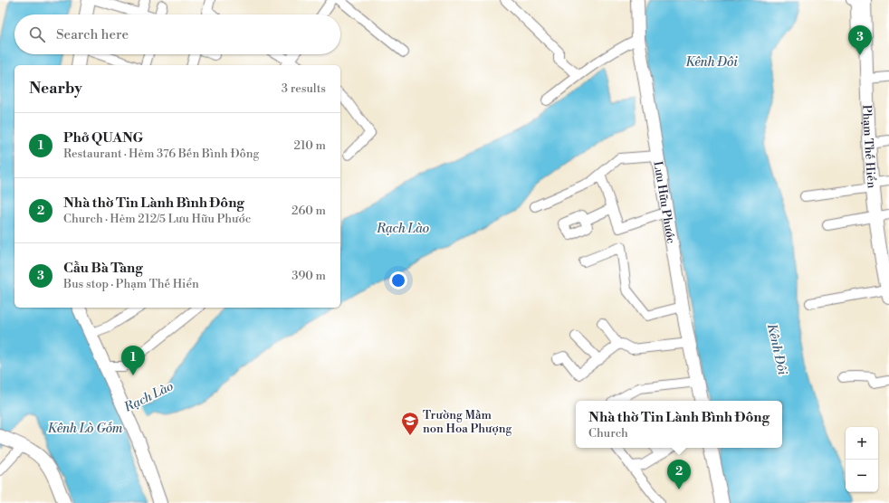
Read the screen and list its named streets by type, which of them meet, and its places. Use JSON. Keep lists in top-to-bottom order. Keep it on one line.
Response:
{"streets":{"street":["Phạm Thế Hiển","Lưu Hữu Phước"]},"water":["Kênh Đôi","Rạch Lào","Kênh Lò Gốm"],"places":{"school or university":["Trường Mầm non Hoa Phượng"]},"page":{"search":"Search here","pins":["3","1","2"],"heading":["Nearby","3 results"],"list":[{"mark":"1","name":"Phở QUANG","note":"Restaurant · Hẻm 376 Bến Bình Đông","value":"210 m"},{"mark":"2","name":"Nhà thờ Tin Lành Bình Đông","note":"Church · Hẻm 212/5 Lưu Hữu Phước","value":"260 m"},{"mark":"3","name":"Cầu Bà Tàng","note":"Bus stop · Phạm Thế Hiển","value":"390 m"}],"popup":["Nhà thờ Tin Lành Bình Đông","Church"],"map_buttons":["+","−"]}}
